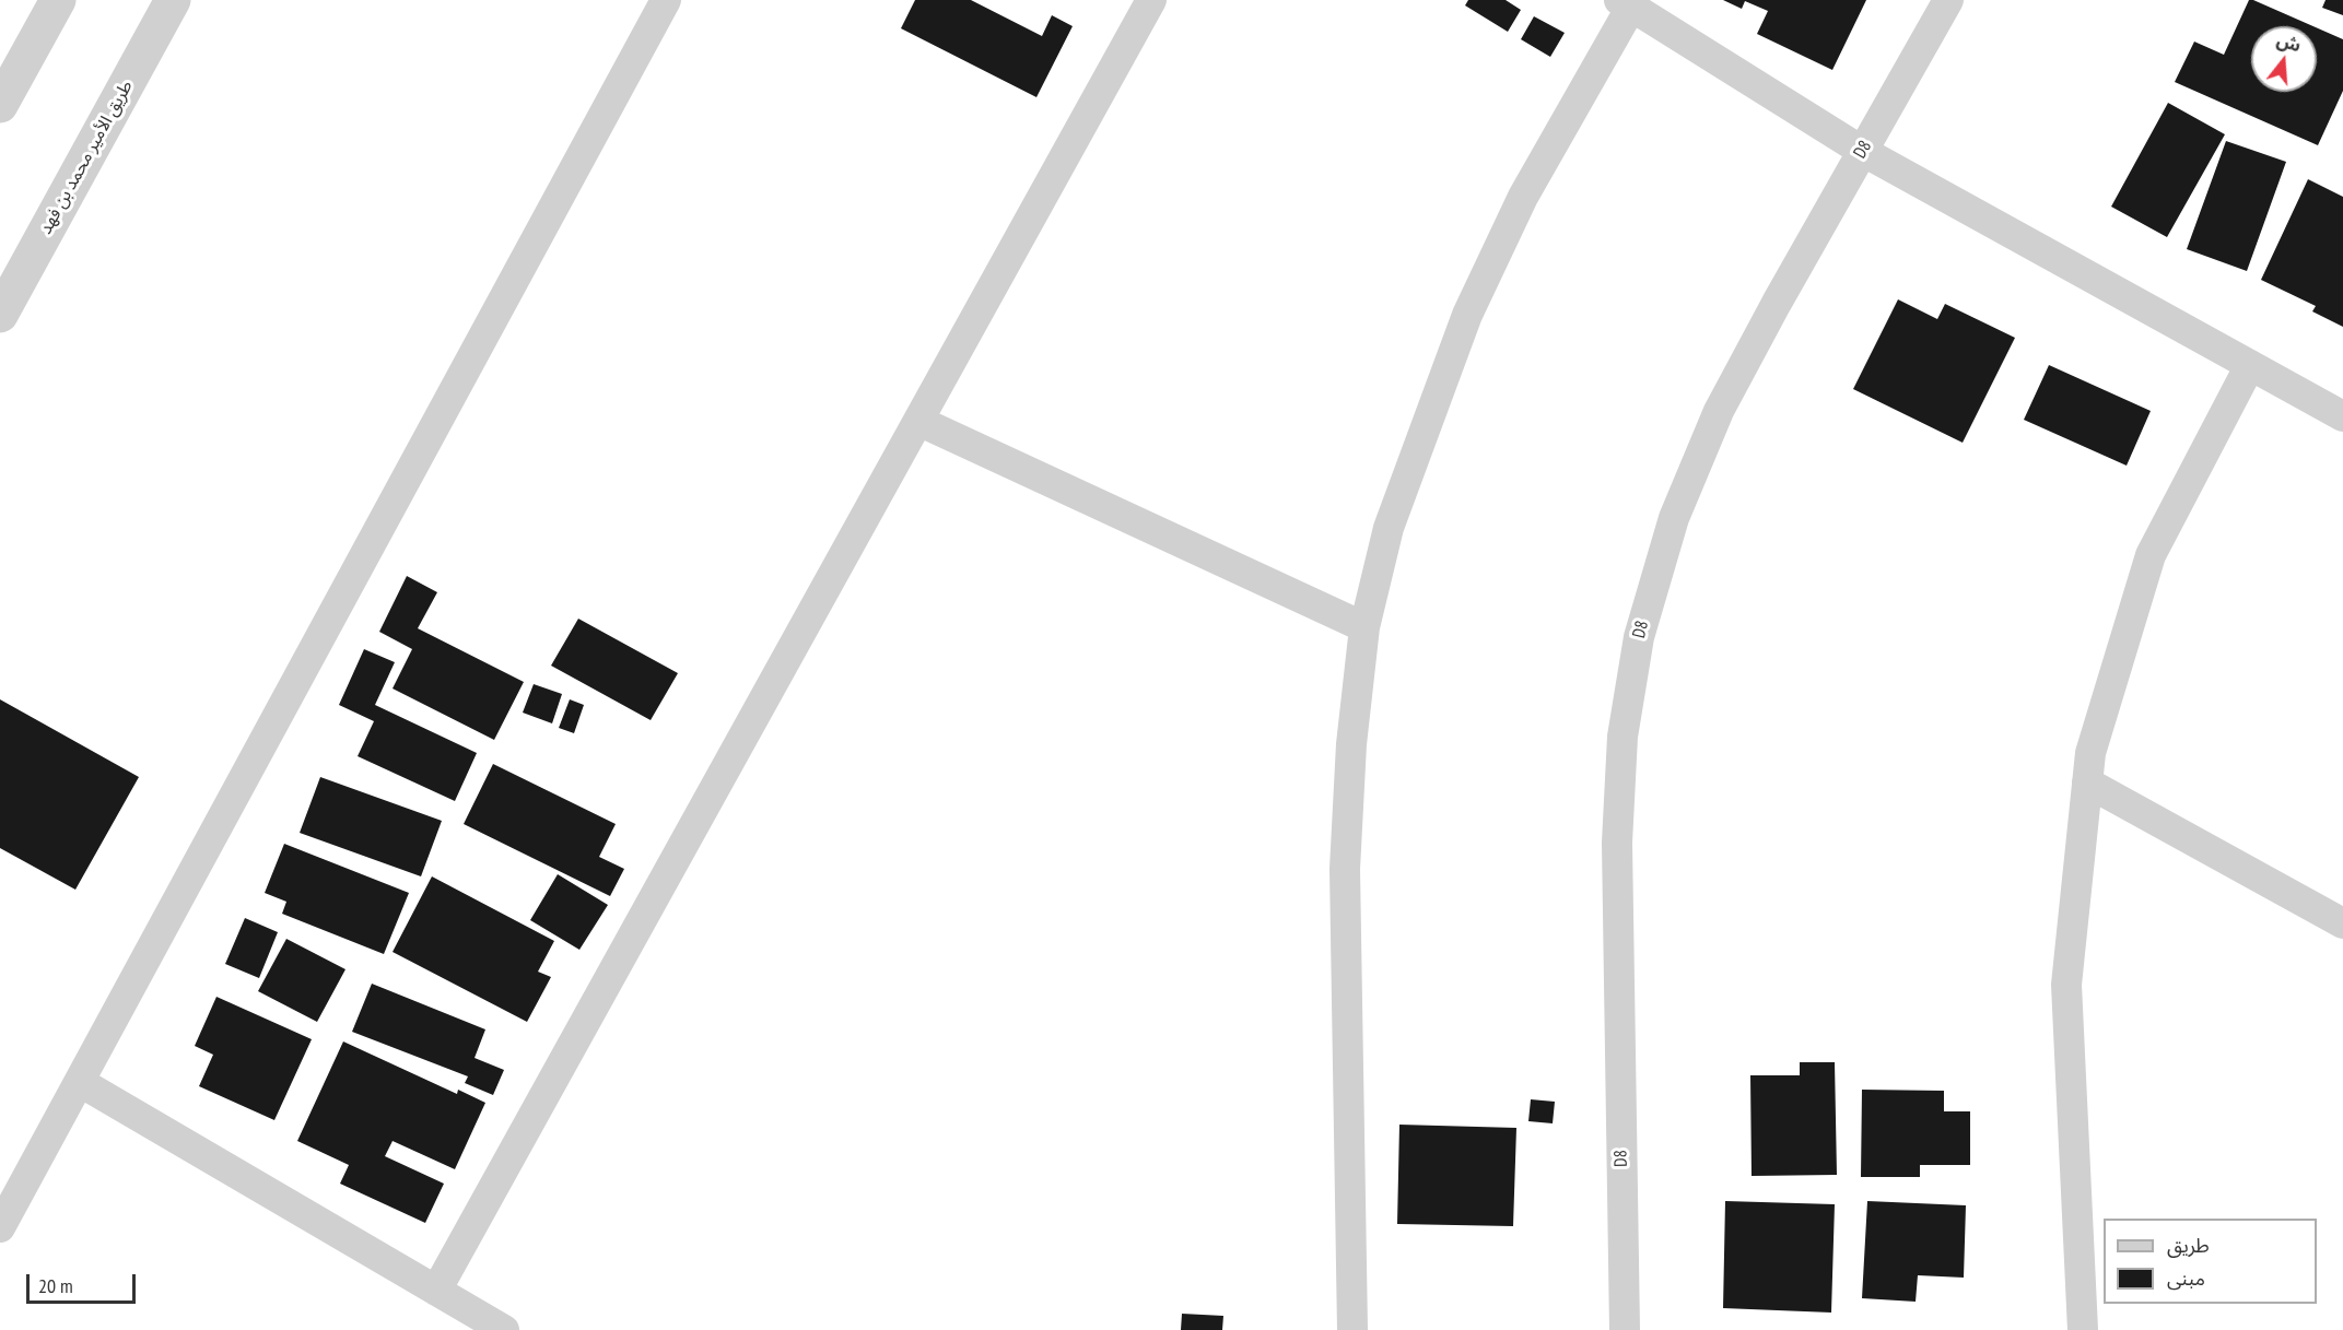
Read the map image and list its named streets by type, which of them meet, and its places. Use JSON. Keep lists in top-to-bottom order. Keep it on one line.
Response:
{"streets":{"street":["D8","طريق الأمير محمد بن فهد"]},"legend":["طريق","مبنى"],"scale_bar":"20 m","north":"top"}
